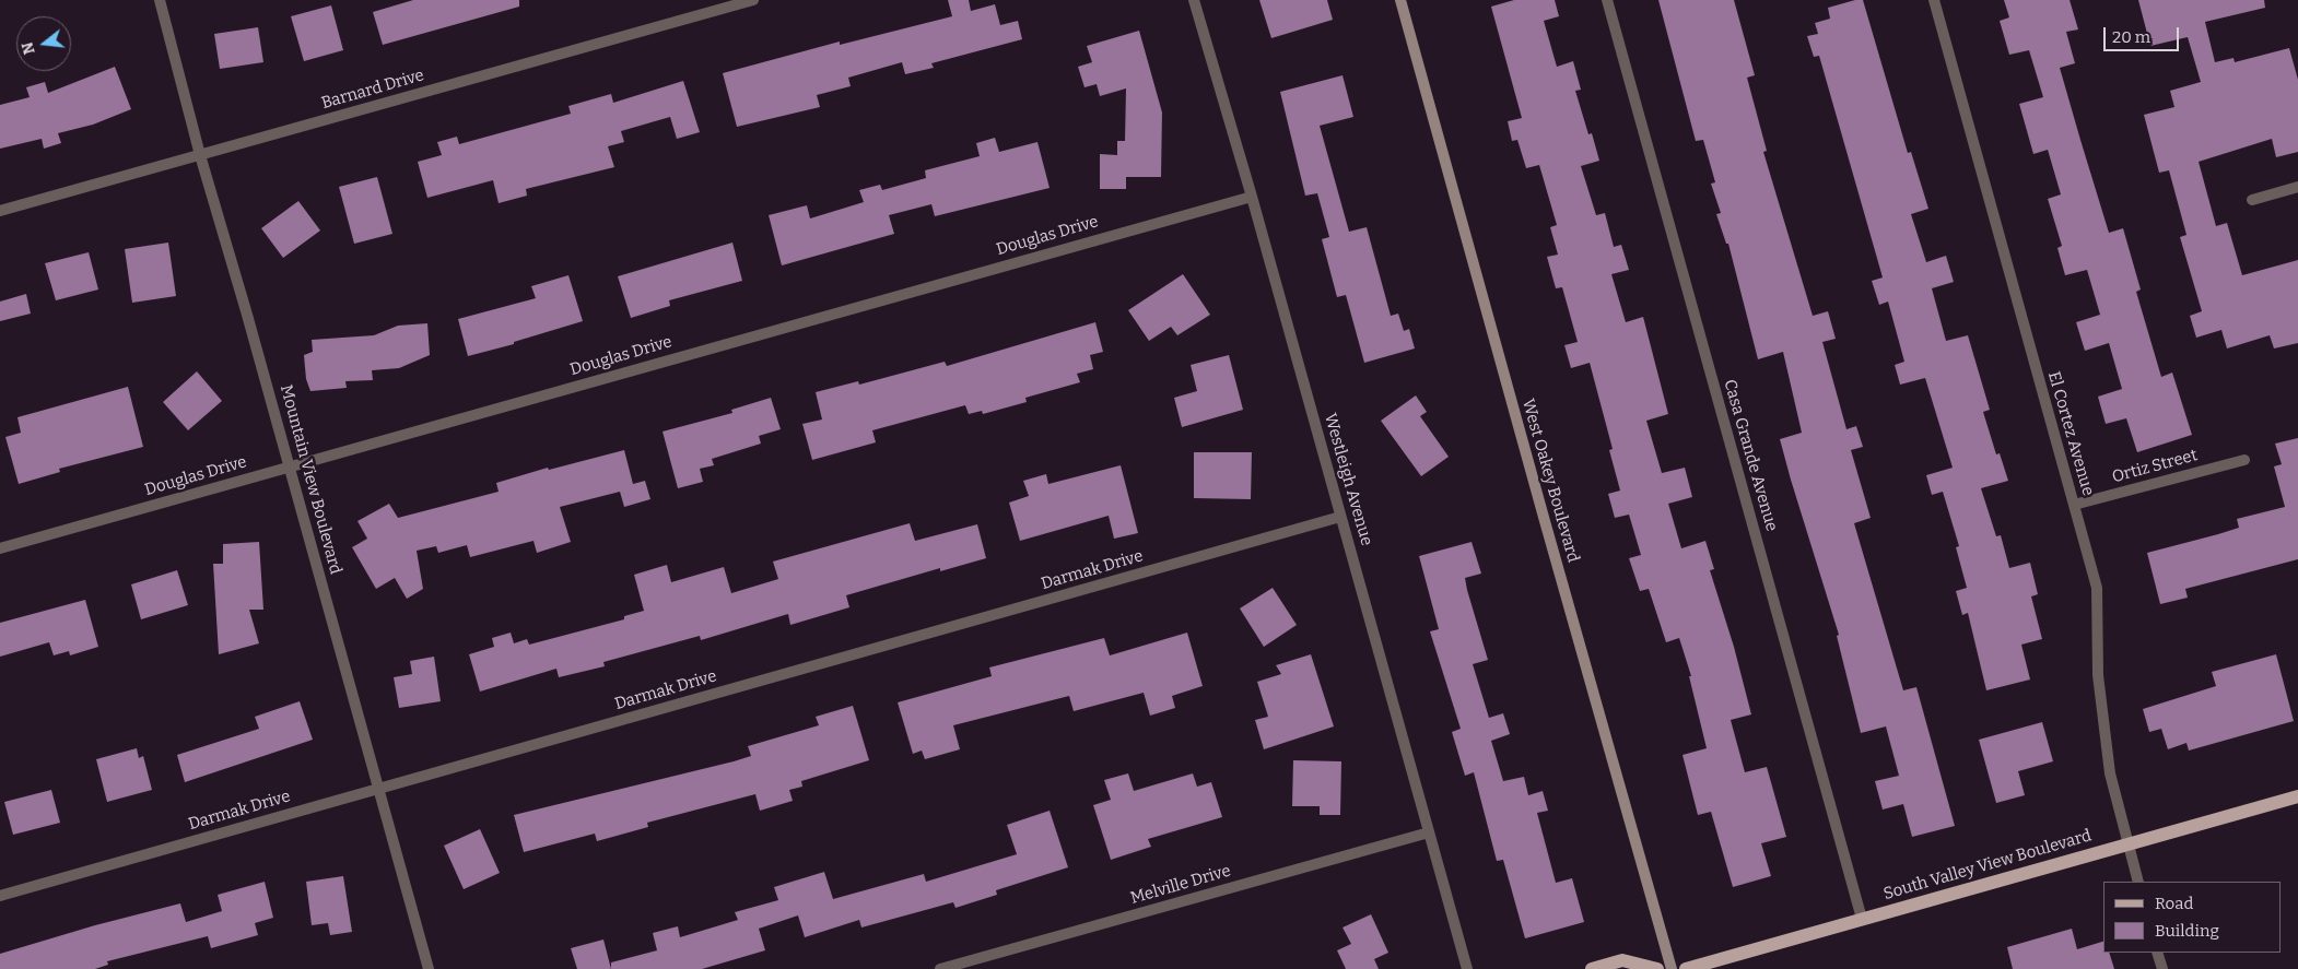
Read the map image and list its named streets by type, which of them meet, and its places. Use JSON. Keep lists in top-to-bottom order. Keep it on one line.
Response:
{"streets":{"main road":["West Oakey Boulevard","South Valley View Boulevard"],"street":["Barnard Drive","Douglas Drive","El Cortez Avenue","Casa Grande Avenue","Ortiz Street","Mountain View Boulevard","Westleigh Avenue","Darmak Drive","Melville Drive"]},"crossings":[["Barnard Drive","Mountain View Boulevard"],["Douglas Drive","Mountain View Boulevard"],["Douglas Drive","Westleigh Avenue"],["El Cortez Avenue","Ortiz Street"],["El Cortez Avenue","South Valley View Boulevard"],["Casa Grande Avenue","South Valley View Boulevard"],["Mountain View Boulevard","Darmak Drive"],["Westleigh Avenue","Darmak Drive"],["Westleigh Avenue","Melville Drive"]],"legend":["Road","Building"],"scale_bar":"20 m","north":"left"}
